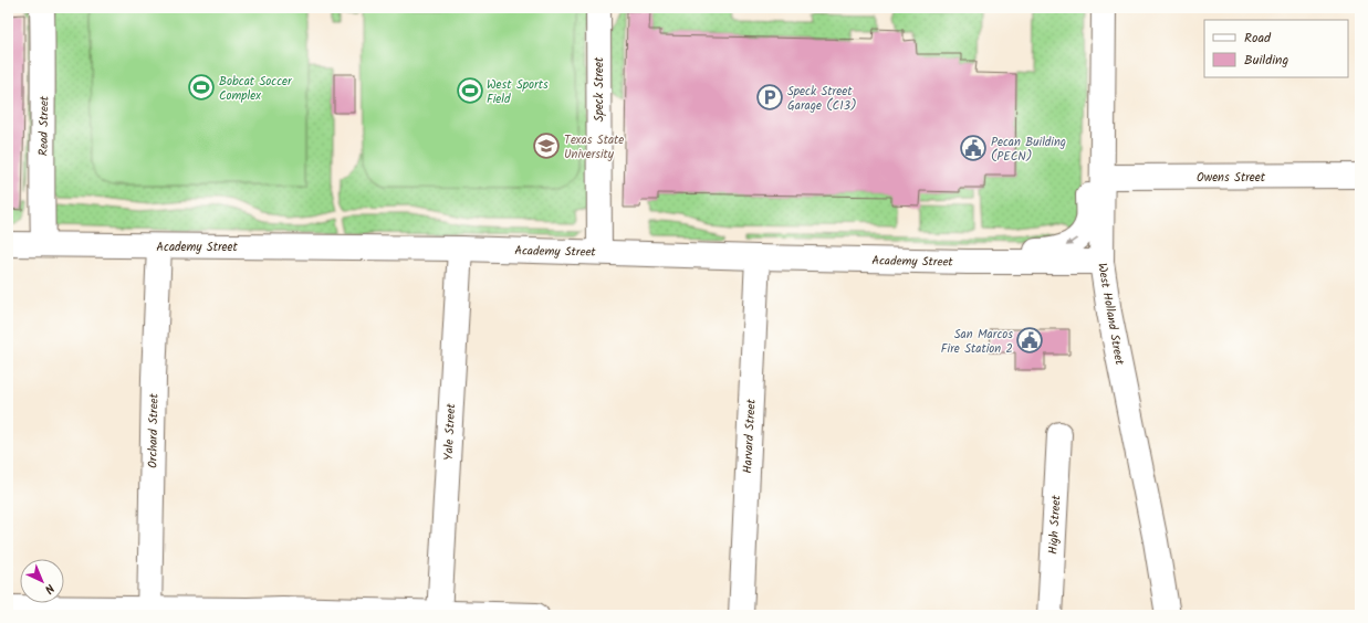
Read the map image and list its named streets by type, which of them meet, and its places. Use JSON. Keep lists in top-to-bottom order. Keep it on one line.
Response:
{"streets":{"street":["Speck Street","Read Street","Owens Street","Academy Street","West Holland Street","Orchard Street","Yale Street","Harvard Street","High Street"]},"crossings":[["Speck Street","Academy Street"],["Read Street","Academy Street"],["Owens Street","West Holland Street"],["Academy Street","West Holland Street"],["Academy Street","Orchard Street"],["Academy Street","Yale Street"],["Academy Street","Harvard Street"]],"places":{"sports":["Bobcat Soccer Complex","West Sports Field"],"parking":["Speck Street Garage (C13)"],"school or university":["Texas State University"],"public building":["Pecan Building (PECN)","San Marcos Fire Station 2"]},"legend":["Road","Building"],"north":"bottom right"}
